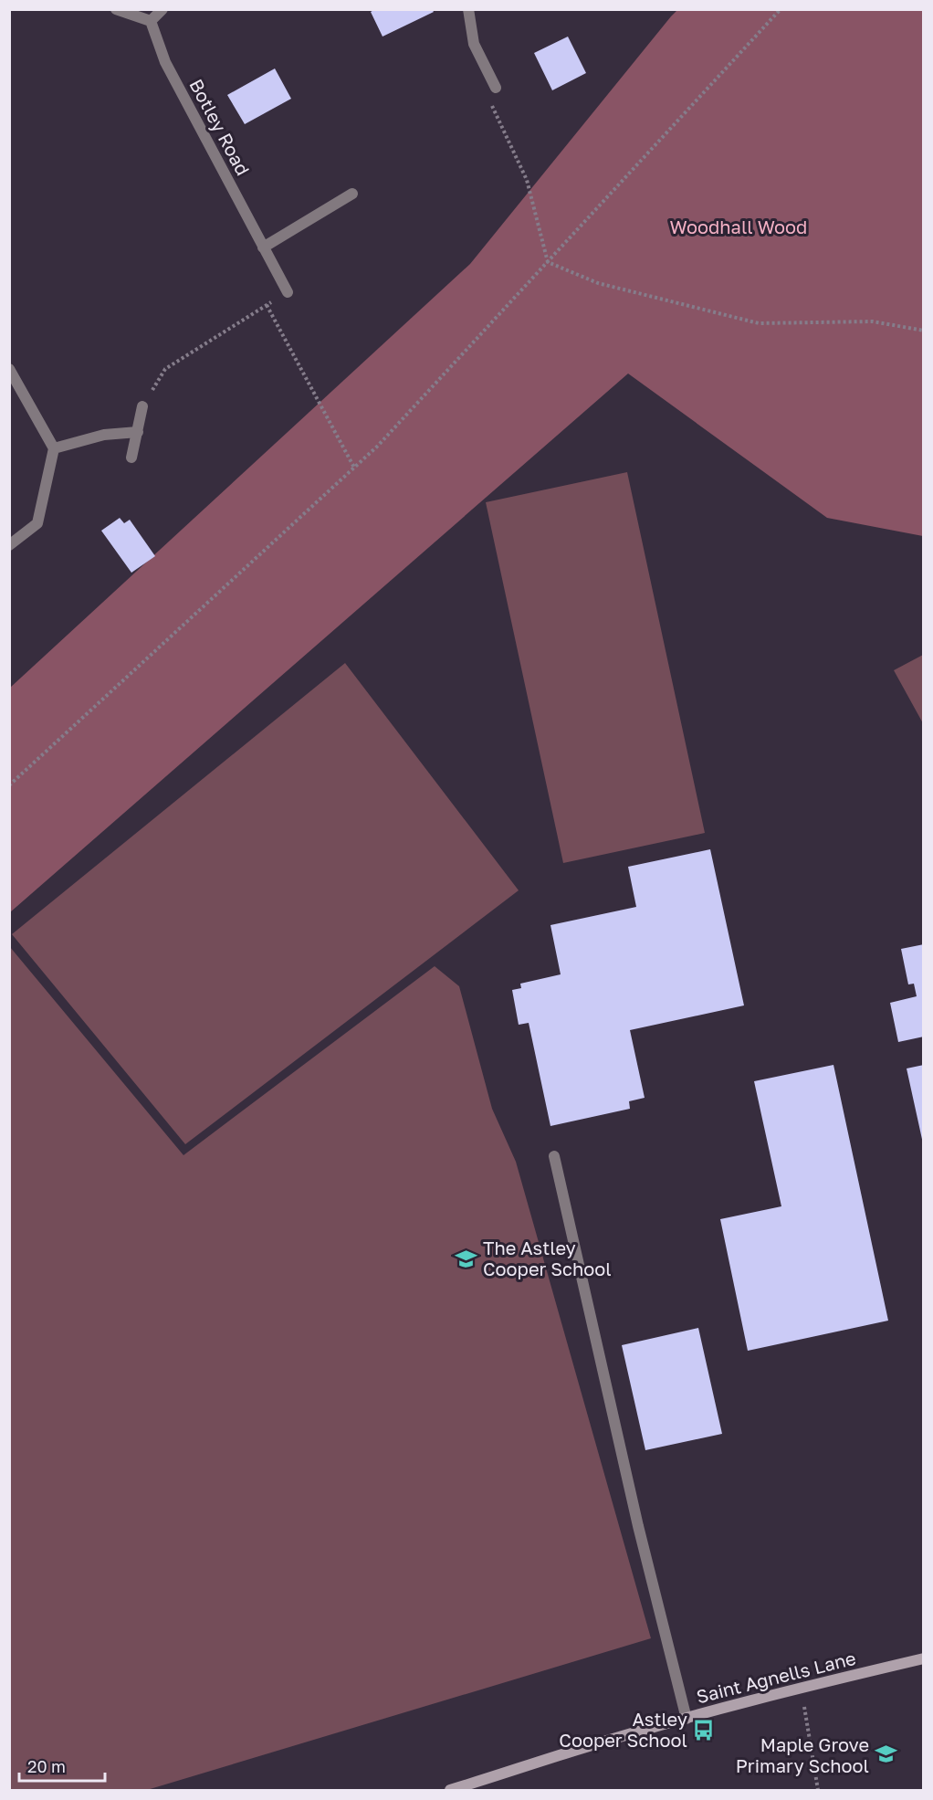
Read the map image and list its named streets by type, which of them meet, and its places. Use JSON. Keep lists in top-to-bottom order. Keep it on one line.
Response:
{"streets":{"street":["Botley Road","Saint Agnells Lane"]},"parks":["Woodhall Wood"],"places":{"school or university":["The Astley Cooper School","Maple Grove Primary School"],"bus stop":["Astley Cooper School"]},"scale_bar":"20 m"}
